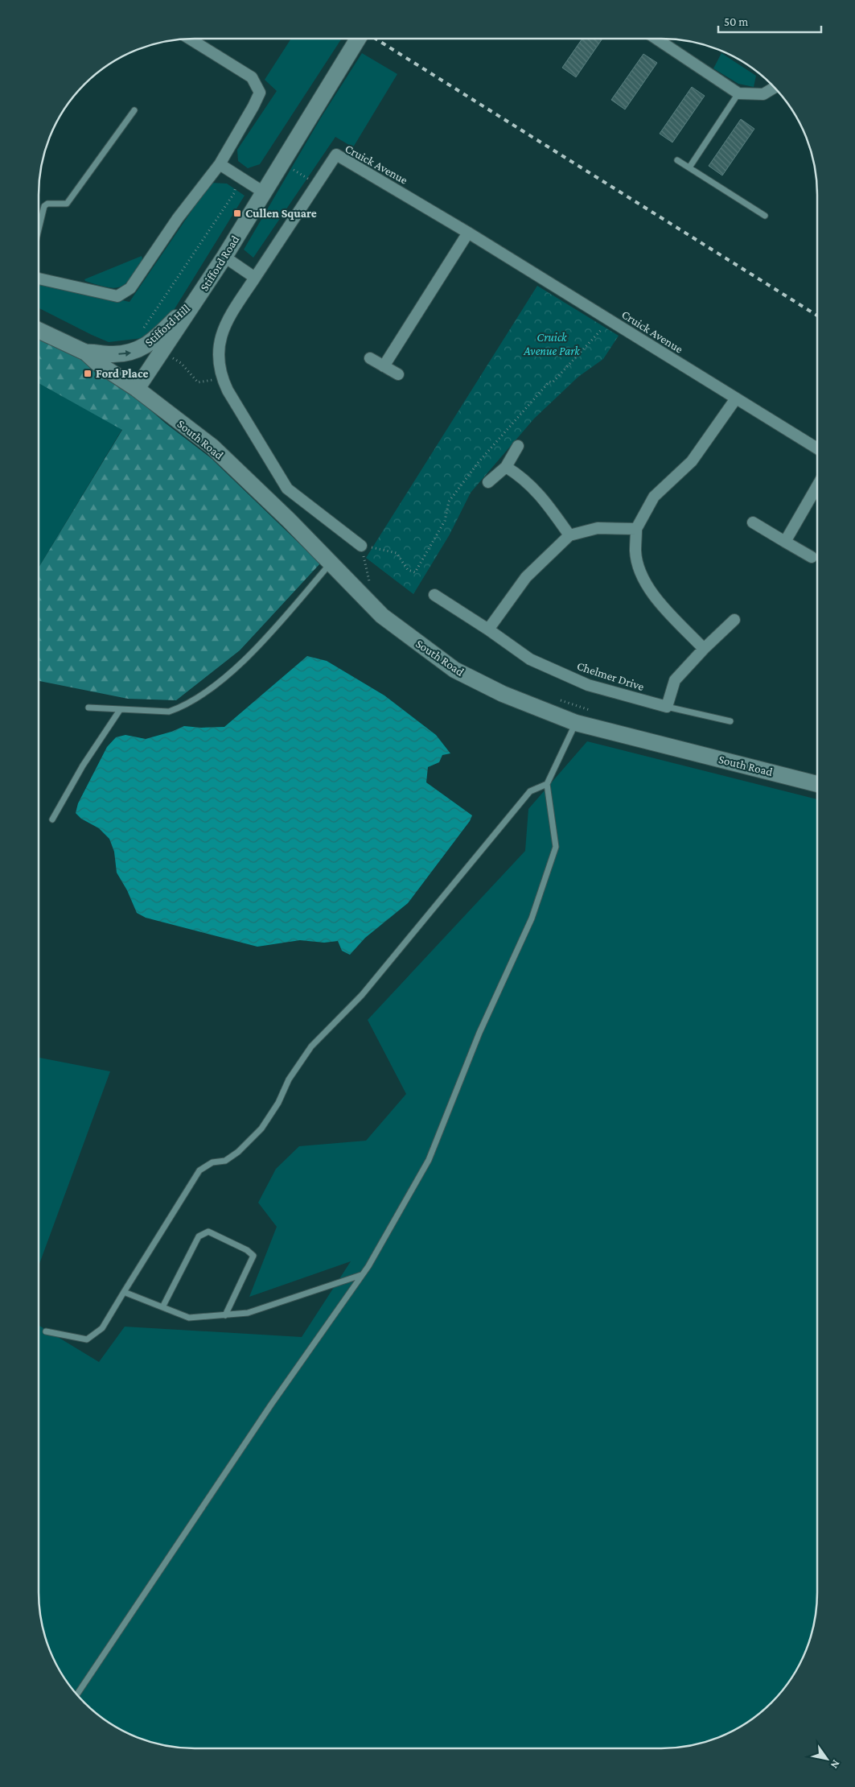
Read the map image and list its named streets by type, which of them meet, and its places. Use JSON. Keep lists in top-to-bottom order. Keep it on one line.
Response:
{"streets":{"main road":["Stifford Road","Stifford Hill","South Road"],"street":["Cruick Avenue","Chelmer Drive"]},"crossings":[["Stifford Road","Stifford Hill"],["Stifford Road","South Road"],["Stifford Hill","South Road"]],"one_way":["Stifford Hill"],"parks":["Cruick Avenue Park"],"places":{"transit":["Cullen Square","Ford Place"]},"scale_bar":"50 m","north":"bottom right"}
